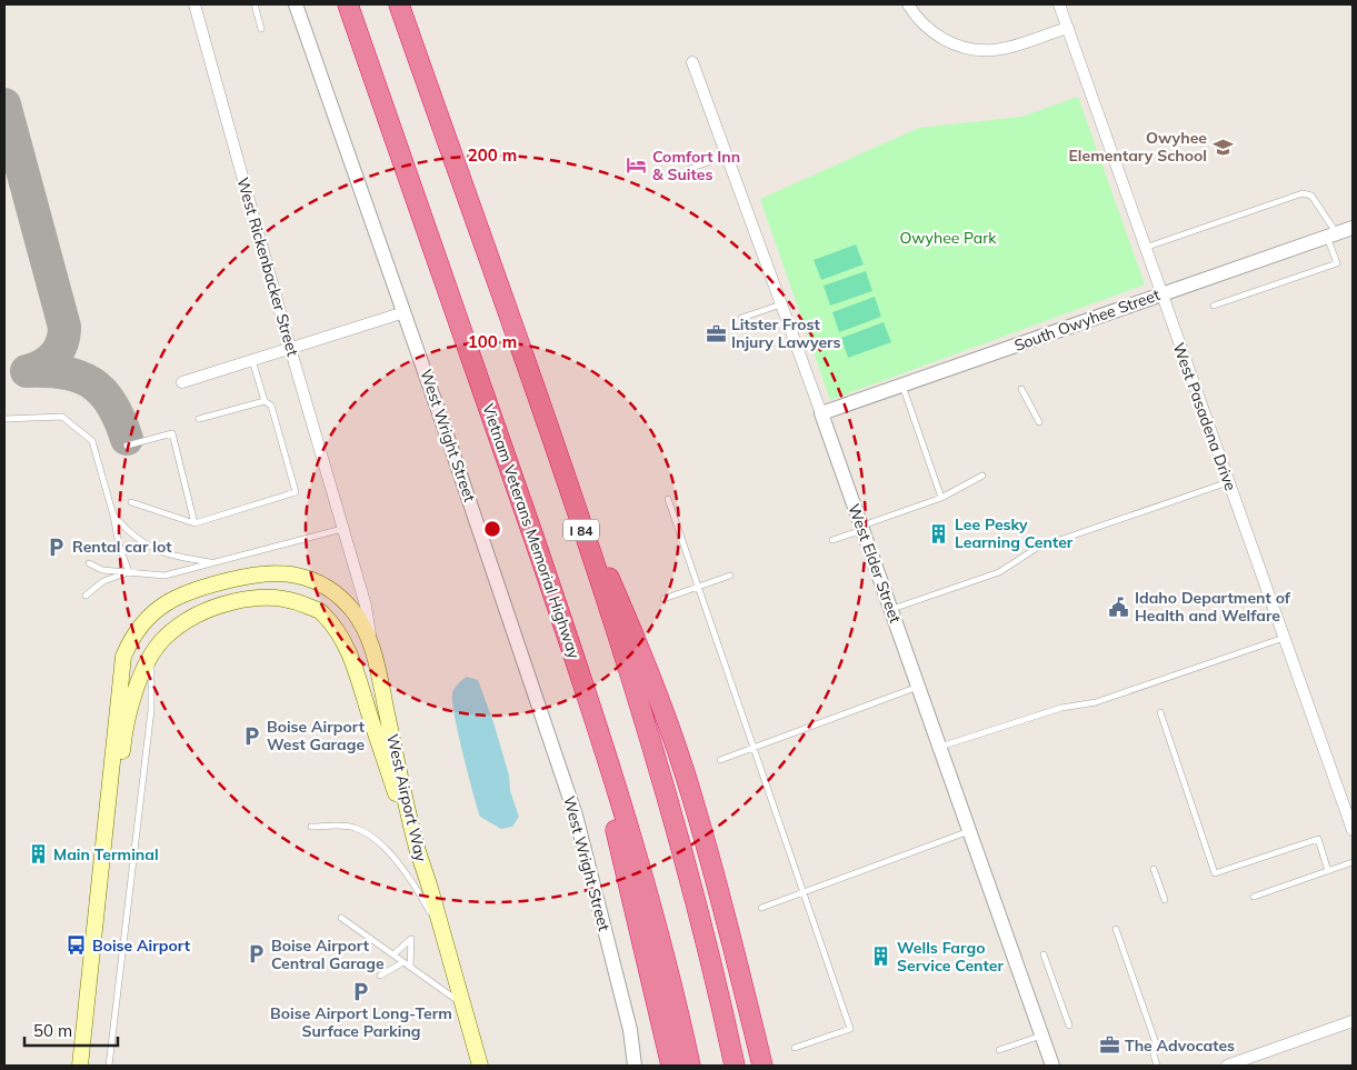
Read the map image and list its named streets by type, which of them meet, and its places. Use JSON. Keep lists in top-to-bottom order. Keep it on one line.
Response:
{"streets":{"highway":["I 84","Vietnam Veterans Memorial Highway"],"main road":["West Airport Way"],"street":["West Rickenbacker Street","South Owyhee Street","West Pasadena Drive","West Wright Street","West Elder Street"]},"crossings":[["West Rickenbacker Street","West Airport Way"],["South Owyhee Street","West Pasadena Drive"],["South Owyhee Street","West Elder Street"]],"parks":["Owyhee Park"],"places":{"school or university":["Owyhee Elementary School"],"hotel":["Comfort Inn & Suites"],"office":["Litster Frost Injury Lawyers","The Advocates"],"building":["Lee Pesky Learning Center","Main Terminal","Wells Fargo Service Center"],"parking":["Rental car lot","Boise Airport West Garage","Boise Airport Central Garage","Boise Airport Long-Term Surface Parking"],"public building":["Idaho Department of Health and Welfare"],"bus stop":["Boise Airport"]},"scale_bar":"50 m","rings":["200 m","100 m"]}
